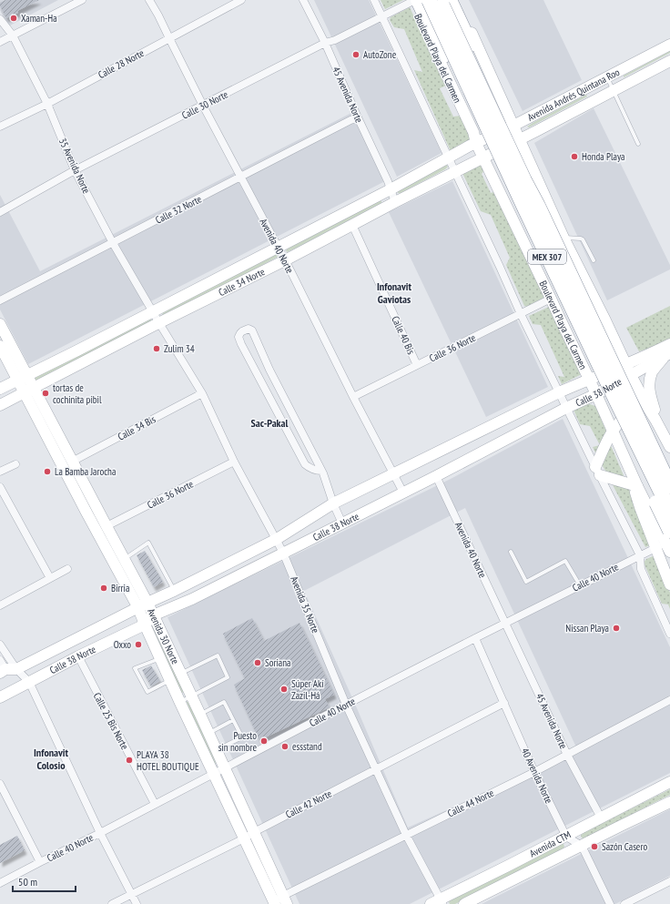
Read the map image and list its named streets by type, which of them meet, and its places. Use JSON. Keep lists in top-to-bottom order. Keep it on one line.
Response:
{"streets":{"highway":["MEX 307"],"main road":["Boulevard Playa del Carmen","Avenida Andrés Quintana Roo","Calle 34 Norte","Calle 38 Norte","Avenida 30 Norte","Avenida CTM"],"street":["Calle 28 Norte","45 Avenida Norte","Calle 30 Norte","35 Avenida Norte","Calle 32 Norte","Avenida 40 Norte","Calle 40 Bis","Calle 36 Norte","Calle 34 Bis","Calle 40 Norte","Avenida 35 Norte","Calle 25 Bis Norte","40 Avenida Norte","Calle 44 Norte","Calle 42 Norte"]},"crossings":[["Boulevard Playa del Carmen","Avenida Andrés Quintana Roo"],["Boulevard Playa del Carmen","Calle 30 Norte"],["Boulevard Playa del Carmen","Calle 34 Norte"],["Boulevard Playa del Carmen","Calle 36 Norte"],["Boulevard Playa del Carmen","Calle 38 Norte"],["Boulevard Playa del Carmen","Calle 40 Norte"],["Calle 28 Norte","35 Avenida Norte"],["Calle 28 Norte","Avenida 40 Norte"],["45 Avenida Norte","Calle 30 Norte"],["45 Avenida Norte","Calle 32 Norte"],["45 Avenida Norte","Avenida 40 Norte"],["45 Avenida Norte","Calle 34 Norte"],["45 Avenida Norte","Calle 40 Norte"],["45 Avenida Norte","Calle 44 Norte"],["45 Avenida Norte","Avenida CTM"],["Avenida Andrés Quintana Roo","Calle 34 Norte"],["Calle 30 Norte","35 Avenida Norte"],["Calle 30 Norte","Avenida 40 Norte"],["35 Avenida Norte","Calle 32 Norte"],["35 Avenida Norte","Calle 34 Norte"],["35 Avenida Norte","Avenida 35 Norte"],["Calle 32 Norte","Avenida 40 Norte"],["Avenida 40 Norte","Calle 34 Norte"],["Avenida 40 Norte","Calle 36 Norte"],["Avenida 40 Norte","Calle 38 Norte"],["Avenida 40 Norte","Calle 40 Norte"],["Calle 34 Norte","Calle 40 Bis"],["Calle 34 Norte","Avenida 35 Norte"],["Calle 34 Norte","Avenida 30 Norte"],["Calle 40 Bis","Calle 36 Norte"],["Calle 36 Norte","Avenida 35 Norte"],["Calle 36 Norte","Avenida 30 Norte"],["Calle 38 Norte","Avenida 35 Norte"],["Calle 38 Norte","Avenida 30 Norte"],["Calle 38 Norte","Calle 25 Bis Norte"],["Calle 34 Bis","Avenida 35 Norte"],["Calle 34 Bis","Avenida 30 Norte"],["Calle 40 Norte","Avenida 35 Norte"],["Calle 40 Norte","Avenida 30 Norte"],["Calle 40 Norte","Calle 25 Bis Norte"],["Calle 40 Norte","40 Avenida Norte"],["Avenida 35 Norte","Calle 44 Norte"],["Avenida 35 Norte","Calle 42 Norte"],["Avenida 35 Norte","Avenida CTM"],["Avenida 30 Norte","Calle 44 Norte"],["Avenida 30 Norte","Calle 42 Norte"],["40 Avenida Norte","Calle 44 Norte"],["40 Avenida Norte","Calle 42 Norte"],["40 Avenida Norte","Avenida CTM"]],"districts":["Infonavit Gaviotas","Sac-Pakal","Infonavit Colosio"],"places":["Xaman-Ha","AutoZone","Honda Playa","Zulim 34","tortas de cochinita pibil","La Bamba Jarocha","Birria","Nissan Playa","Oxxo","Soriana","Súper Akí Zazil-Há","Puesto sin nombre","essstand","PLAYA 38 HOTEL BOUTIQUE","Sazón Casero"],"scale_bar":"50 m"}
